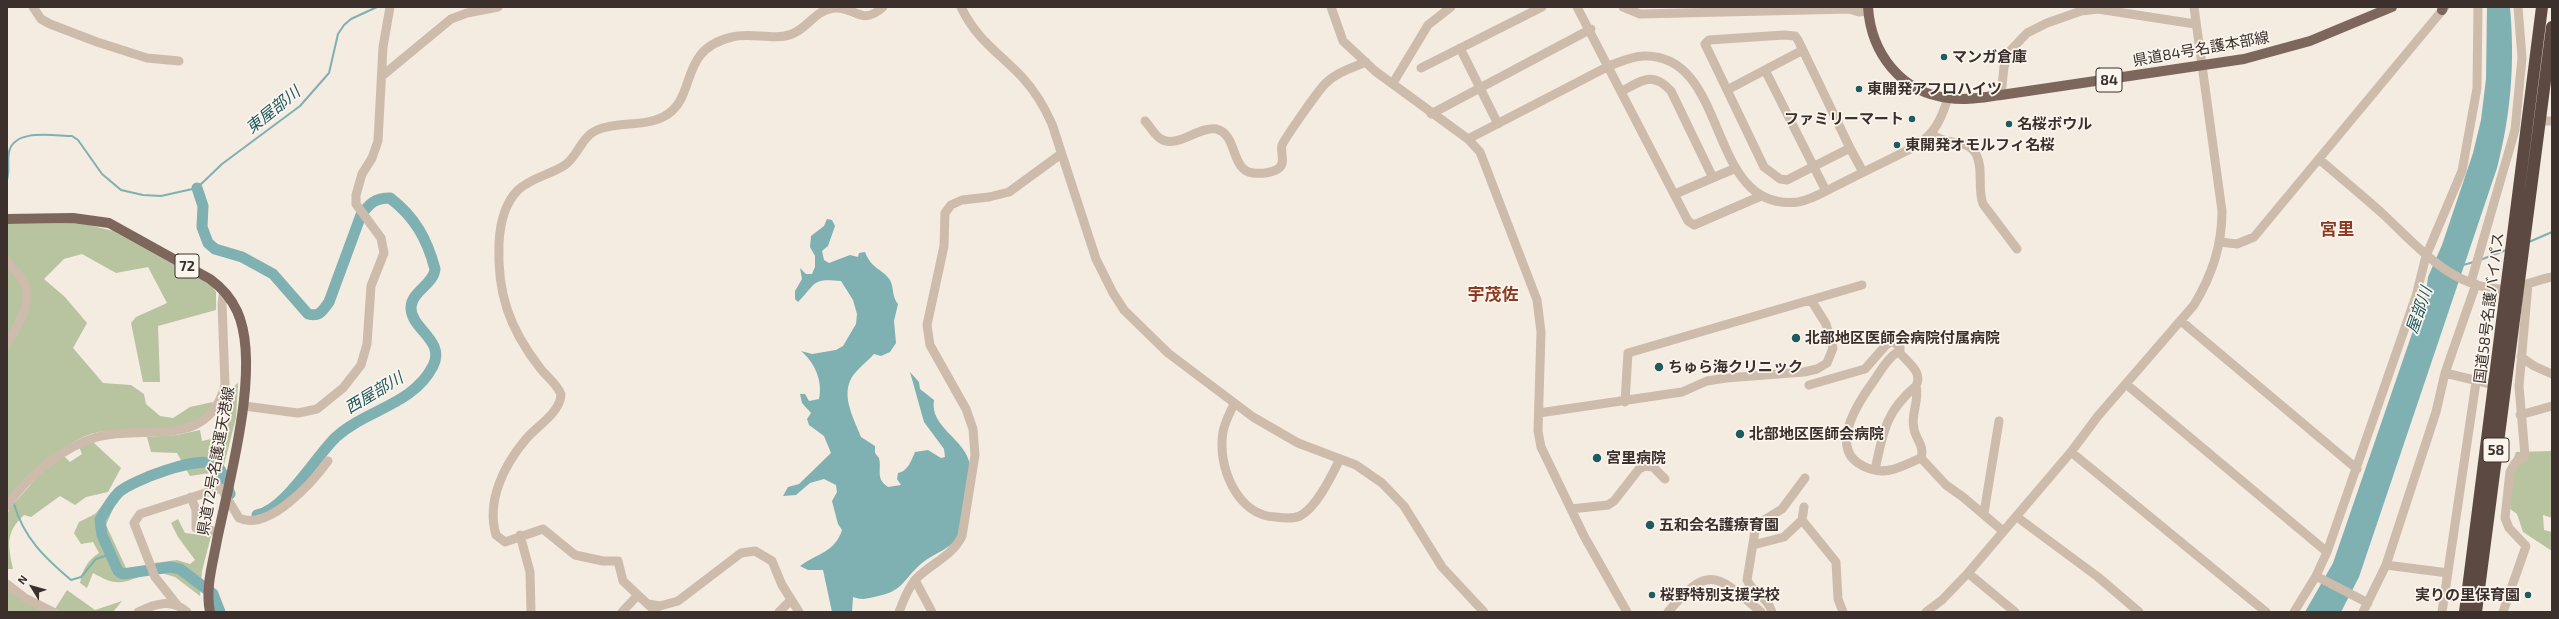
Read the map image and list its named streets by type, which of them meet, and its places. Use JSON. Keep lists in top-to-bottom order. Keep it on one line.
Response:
{"streets":{"highway":["国道58号名護バイパス","58"],"main road":["県道84号名護本部線","84","72","県道72号名護運天港線"]},"districts":["宮里","宇茂佐"],"water":["東屋部川","屋部川","西屋部川"],"places":["マンガ倉庫","東開発アフロハイツ","ファミリーマート","名桜ボウル","東開発オモルフィ名桜","北部地区医師会病院付属病院","ちゅら海クリニック","北部地区医師会病院","宮里病院","五和会名護療育園","桜野特別支援学校","実りの里保育園"],"north":"top left"}
